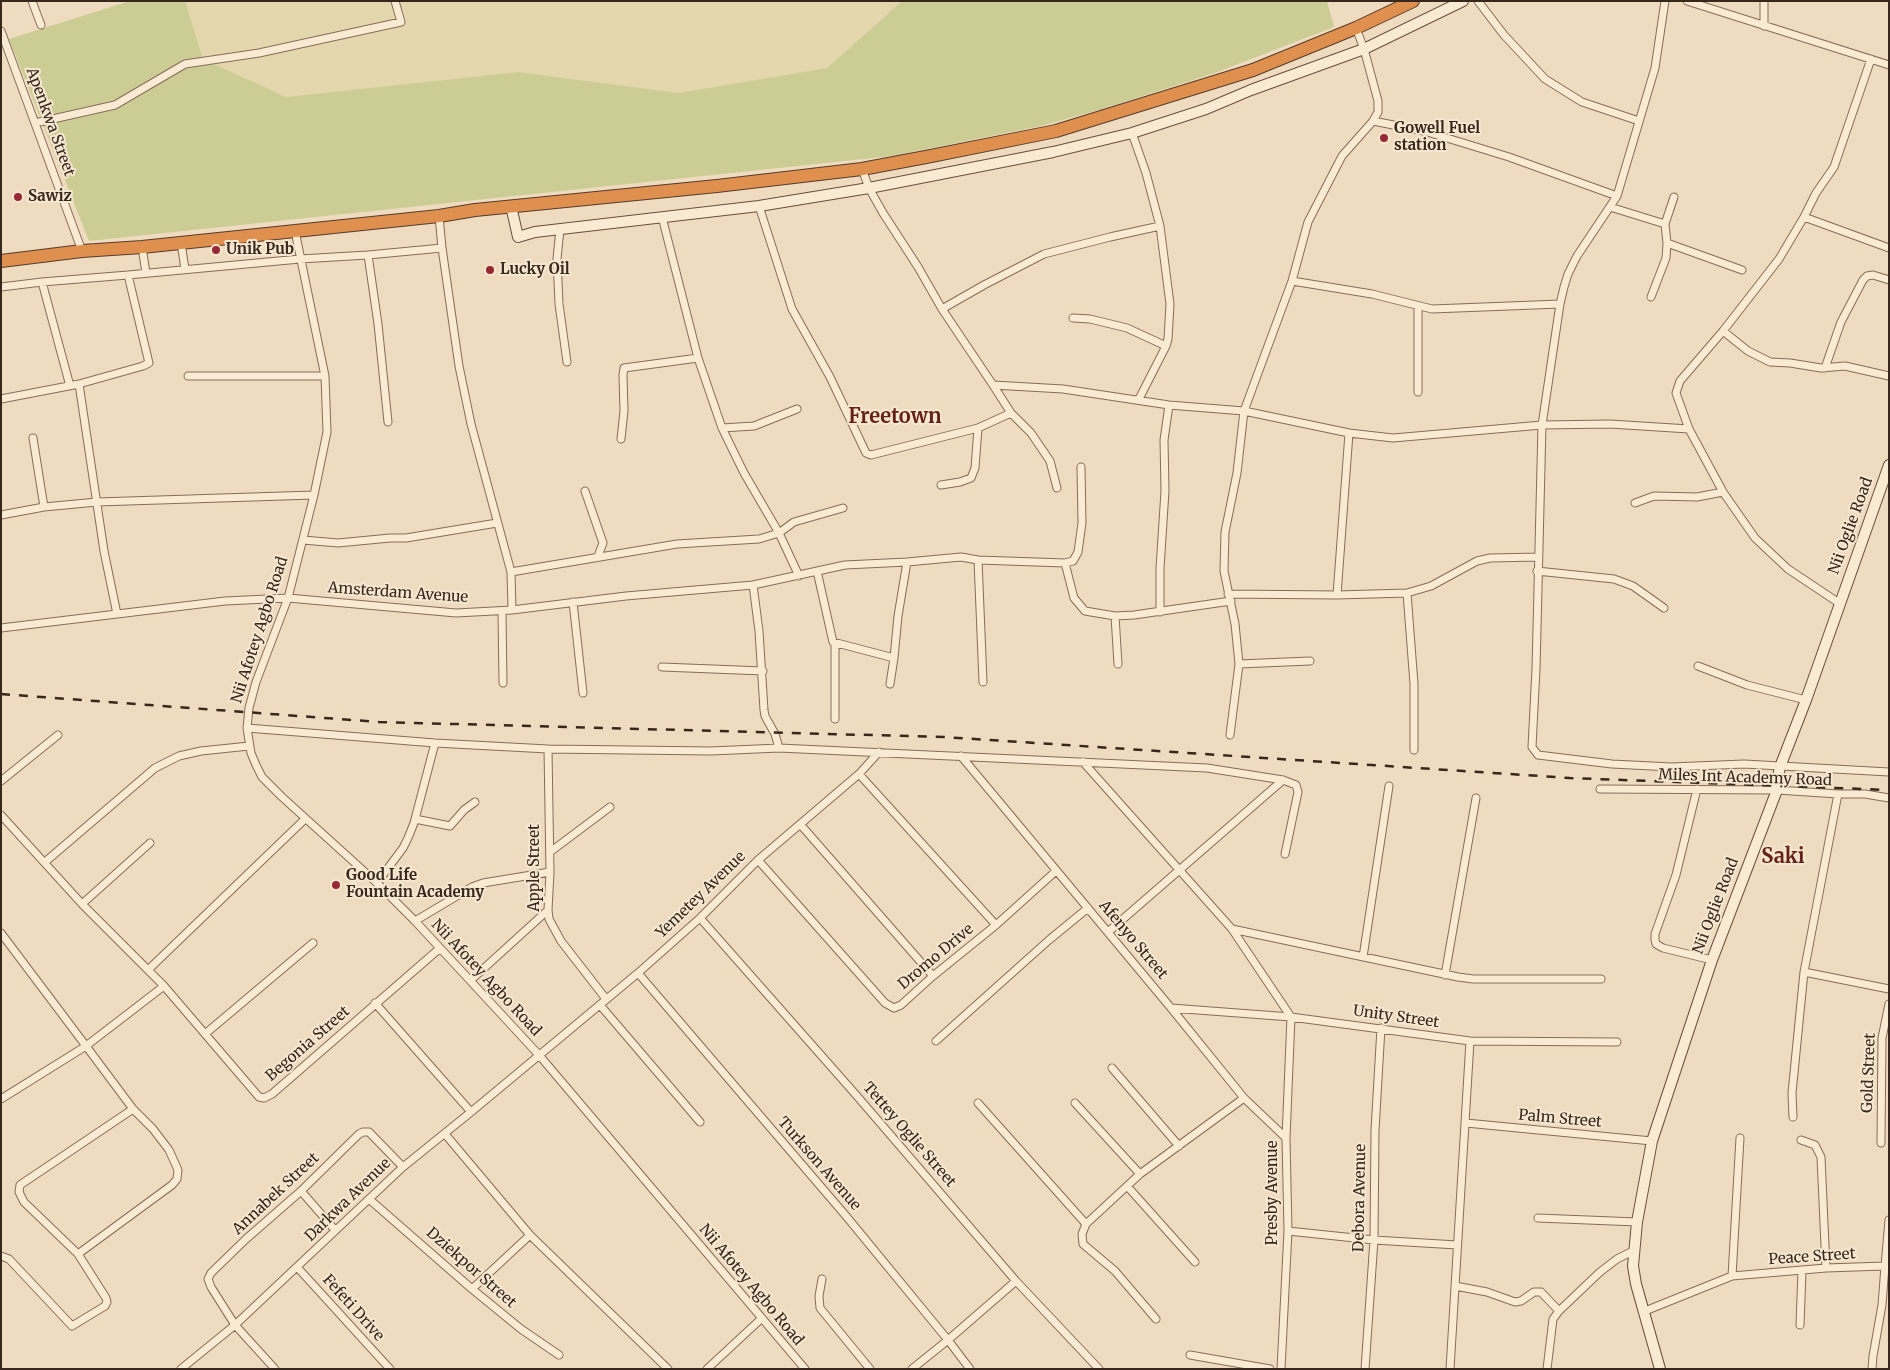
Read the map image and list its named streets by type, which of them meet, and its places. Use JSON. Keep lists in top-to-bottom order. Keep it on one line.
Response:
{"streets":{"street":["Apenkwa Street","Nii Oglie Road","Amsterdam Avenue","Nii Afotey Agbo Road","Miles Int Academy Road","Apple Street","Yemetey Avenue","Afenyo Street","Dromo Drive","Unity Street","Begonia Street","Gold Street","Palm Street","Tettey Oglie Street","Turkson Avenue","Presby Avenue","Annabek Street","Debora Avenue","Darkwa Avenue","Peace Street","Dziekpor Street","Fefeti Drive"]},"crossings":[["Nii Oglie Road","Miles Int Academy Road"],["Nii Oglie Road","Palm Street"],["Nii Oglie Road","Peace Street"],["Amsterdam Avenue","Nii Afotey Agbo Road"],["Nii Afotey Agbo Road","Yemetey Avenue"],["Nii Afotey Agbo Road","Begonia Street"],["Nii Afotey Agbo Road","Darkwa Avenue"],["Apple Street","Yemetey Avenue"],["Yemetey Avenue","Dromo Drive"],["Yemetey Avenue","Tettey Oglie Street"],["Yemetey Avenue","Turkson Avenue"],["Yemetey Avenue","Darkwa Avenue"],["Afenyo Street","Dromo Drive"],["Afenyo Street","Unity Street"],["Afenyo Street","Presby Avenue"],["Unity Street","Presby Avenue"],["Unity Street","Debora Avenue"],["Annabek Street","Darkwa Avenue"],["Darkwa Avenue","Dziekpor Street"],["Darkwa Avenue","Fefeti Drive"]],"districts":["Freetown","Saki"],"places":["Gowell Fuel station","Sawiz","Unik Pub","Lucky Oil","Good Life Fountain Academy"]}
